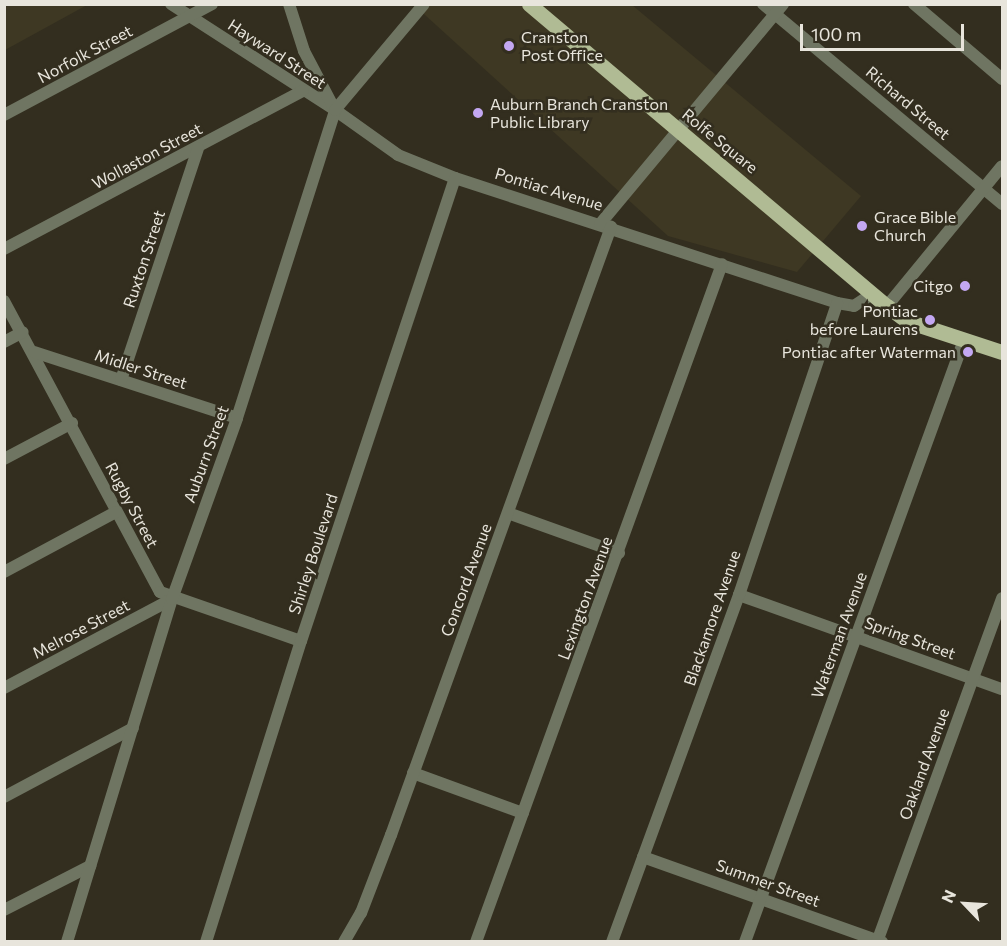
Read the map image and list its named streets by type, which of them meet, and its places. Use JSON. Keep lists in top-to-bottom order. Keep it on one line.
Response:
{"streets":{"main road":["Rolfe Square"],"street":["Norfolk Street","Hayward Street","Richard Street","Wollaston Street","Pontiac Avenue","Ruxton Street","Midler Street","Auburn Street","Rugby Street","Shirley Boulevard","Concord Avenue","Lexington Avenue","Blackamore Avenue","Melrose Street","Waterman Avenue","Spring Street","Oakland Avenue","Summer Street"]},"crossings":[["Norfolk Street","Hayward Street"],["Hayward Street","Wollaston Street"],["Hayward Street","Pontiac Avenue"],["Hayward Street","Auburn Street"],["Richard Street","Concord Avenue"],["Rolfe Square","Pontiac Avenue"],["Rolfe Square","Concord Avenue"],["Wollaston Street","Ruxton Street"],["Pontiac Avenue","Auburn Street"],["Pontiac Avenue","Shirley Boulevard"],["Pontiac Avenue","Concord Avenue"],["Pontiac Avenue","Lexington Avenue"],["Pontiac Avenue","Blackamore Avenue"],["Ruxton Street","Midler Street"],["Midler Street","Auburn Street"],["Midler Street","Rugby Street"],["Auburn Street","Rugby Street"],["Auburn Street","Melrose Street"],["Rugby Street","Shirley Boulevard"],["Rugby Street","Melrose Street"],["Blackamore Avenue","Spring Street"],["Blackamore Avenue","Summer Street"],["Waterman Avenue","Spring Street"],["Waterman Avenue","Summer Street"],["Spring Street","Oakland Avenue"],["Oakland Avenue","Summer Street"]],"places":["Cranston Post Office","Auburn Branch Cranston Public Library","Grace Bible Church","Citgo","Pontiac before Laurens","Pontiac after Waterman"],"scale_bar":"100 m","north":"top left"}
